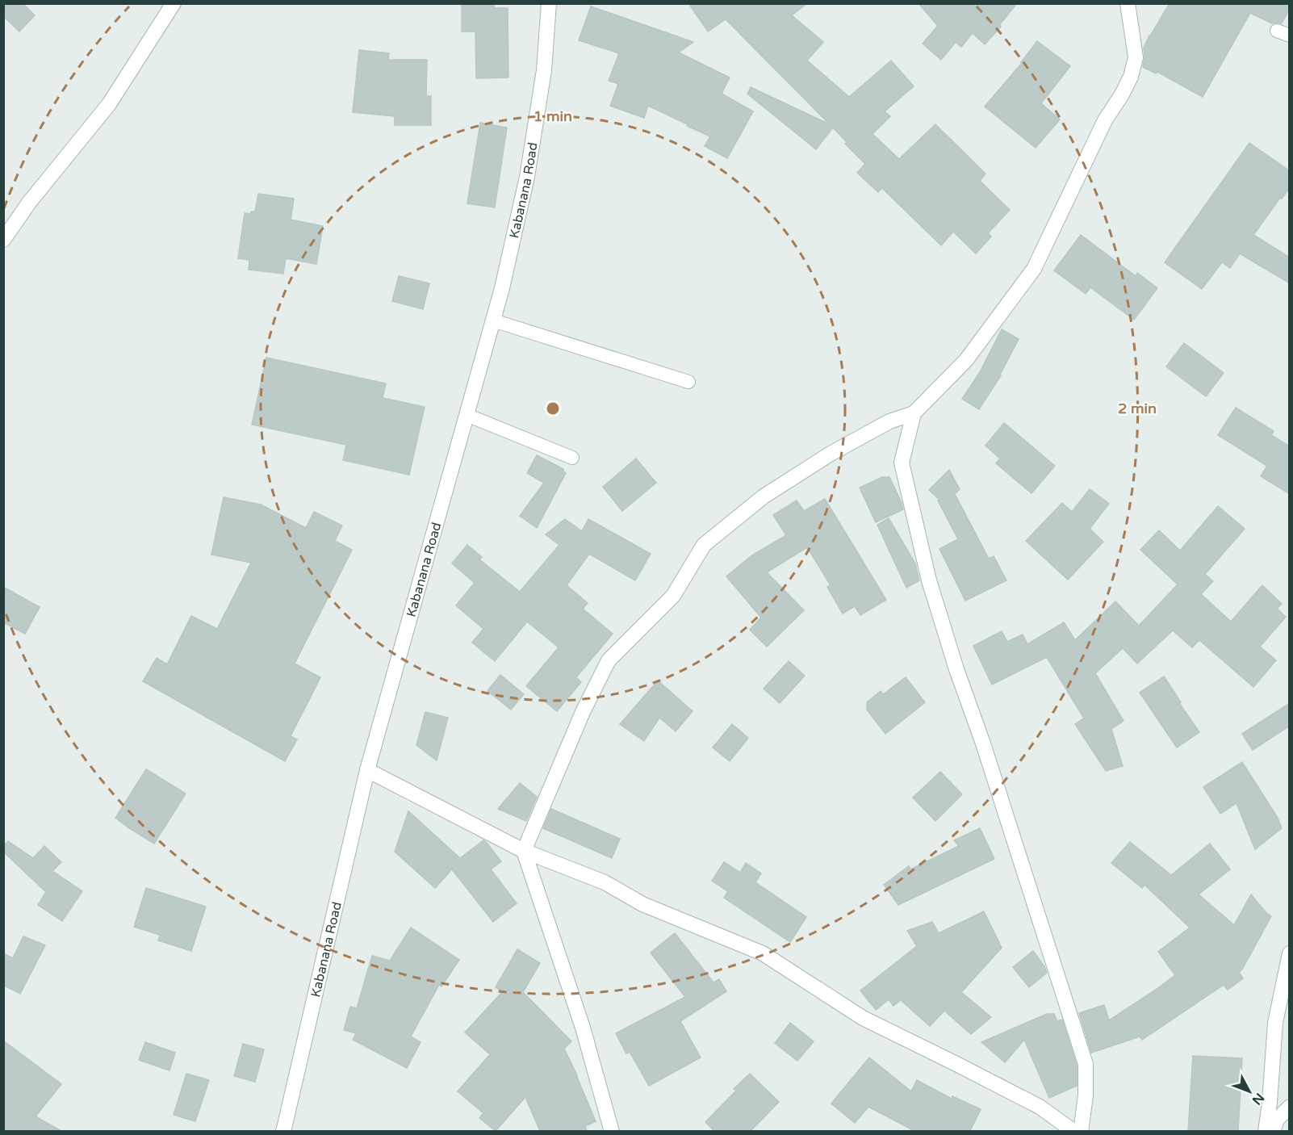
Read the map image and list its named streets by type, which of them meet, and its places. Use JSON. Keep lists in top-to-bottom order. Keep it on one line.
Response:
{"streets":{"street":["Kabanana Road"]},"north":"bottom right","rings":["1 min","2 min"]}
